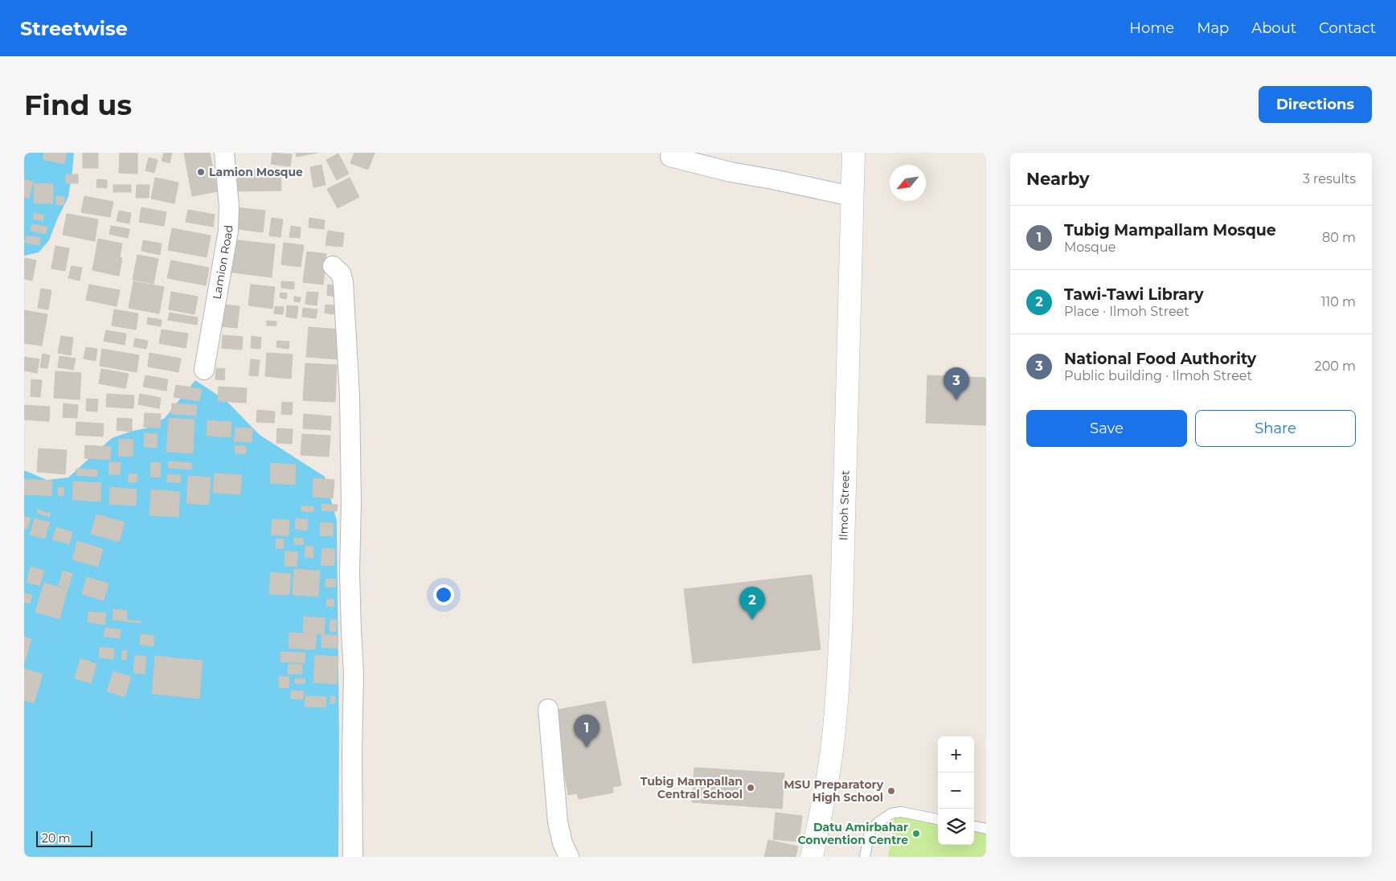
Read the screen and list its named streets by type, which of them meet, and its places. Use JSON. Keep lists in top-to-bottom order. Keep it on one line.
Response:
{"streets":{"street":["Lamion Road","Ilmoh Street"]},"places":["Lamion Mosque","Tubig Mampallan Central School","MSU Preparatory High School","Datu Amirbahar Convention Centre"],"scale_bar":"20 m","north":"bottom left","page":{"header":"Streetwise","nav":["Home","Map","About","Contact"],"buttons":["Directions",["Save","Share"]],"title":"Find us","heading":["Nearby","3 results"],"list":[{"mark":"1","name":"Tubig Mampallam Mosque","note":"Mosque","value":"80 m"},{"mark":"2","name":"Tawi-Tawi Library","note":"Place · Ilmoh Street","value":"110 m"},{"mark":"3","name":"National Food Authority","note":"Public building · Ilmoh Street","value":"200 m"}],"pins":["3","2","1"],"map_buttons":["+","−"],"scale":"20 m"}}
